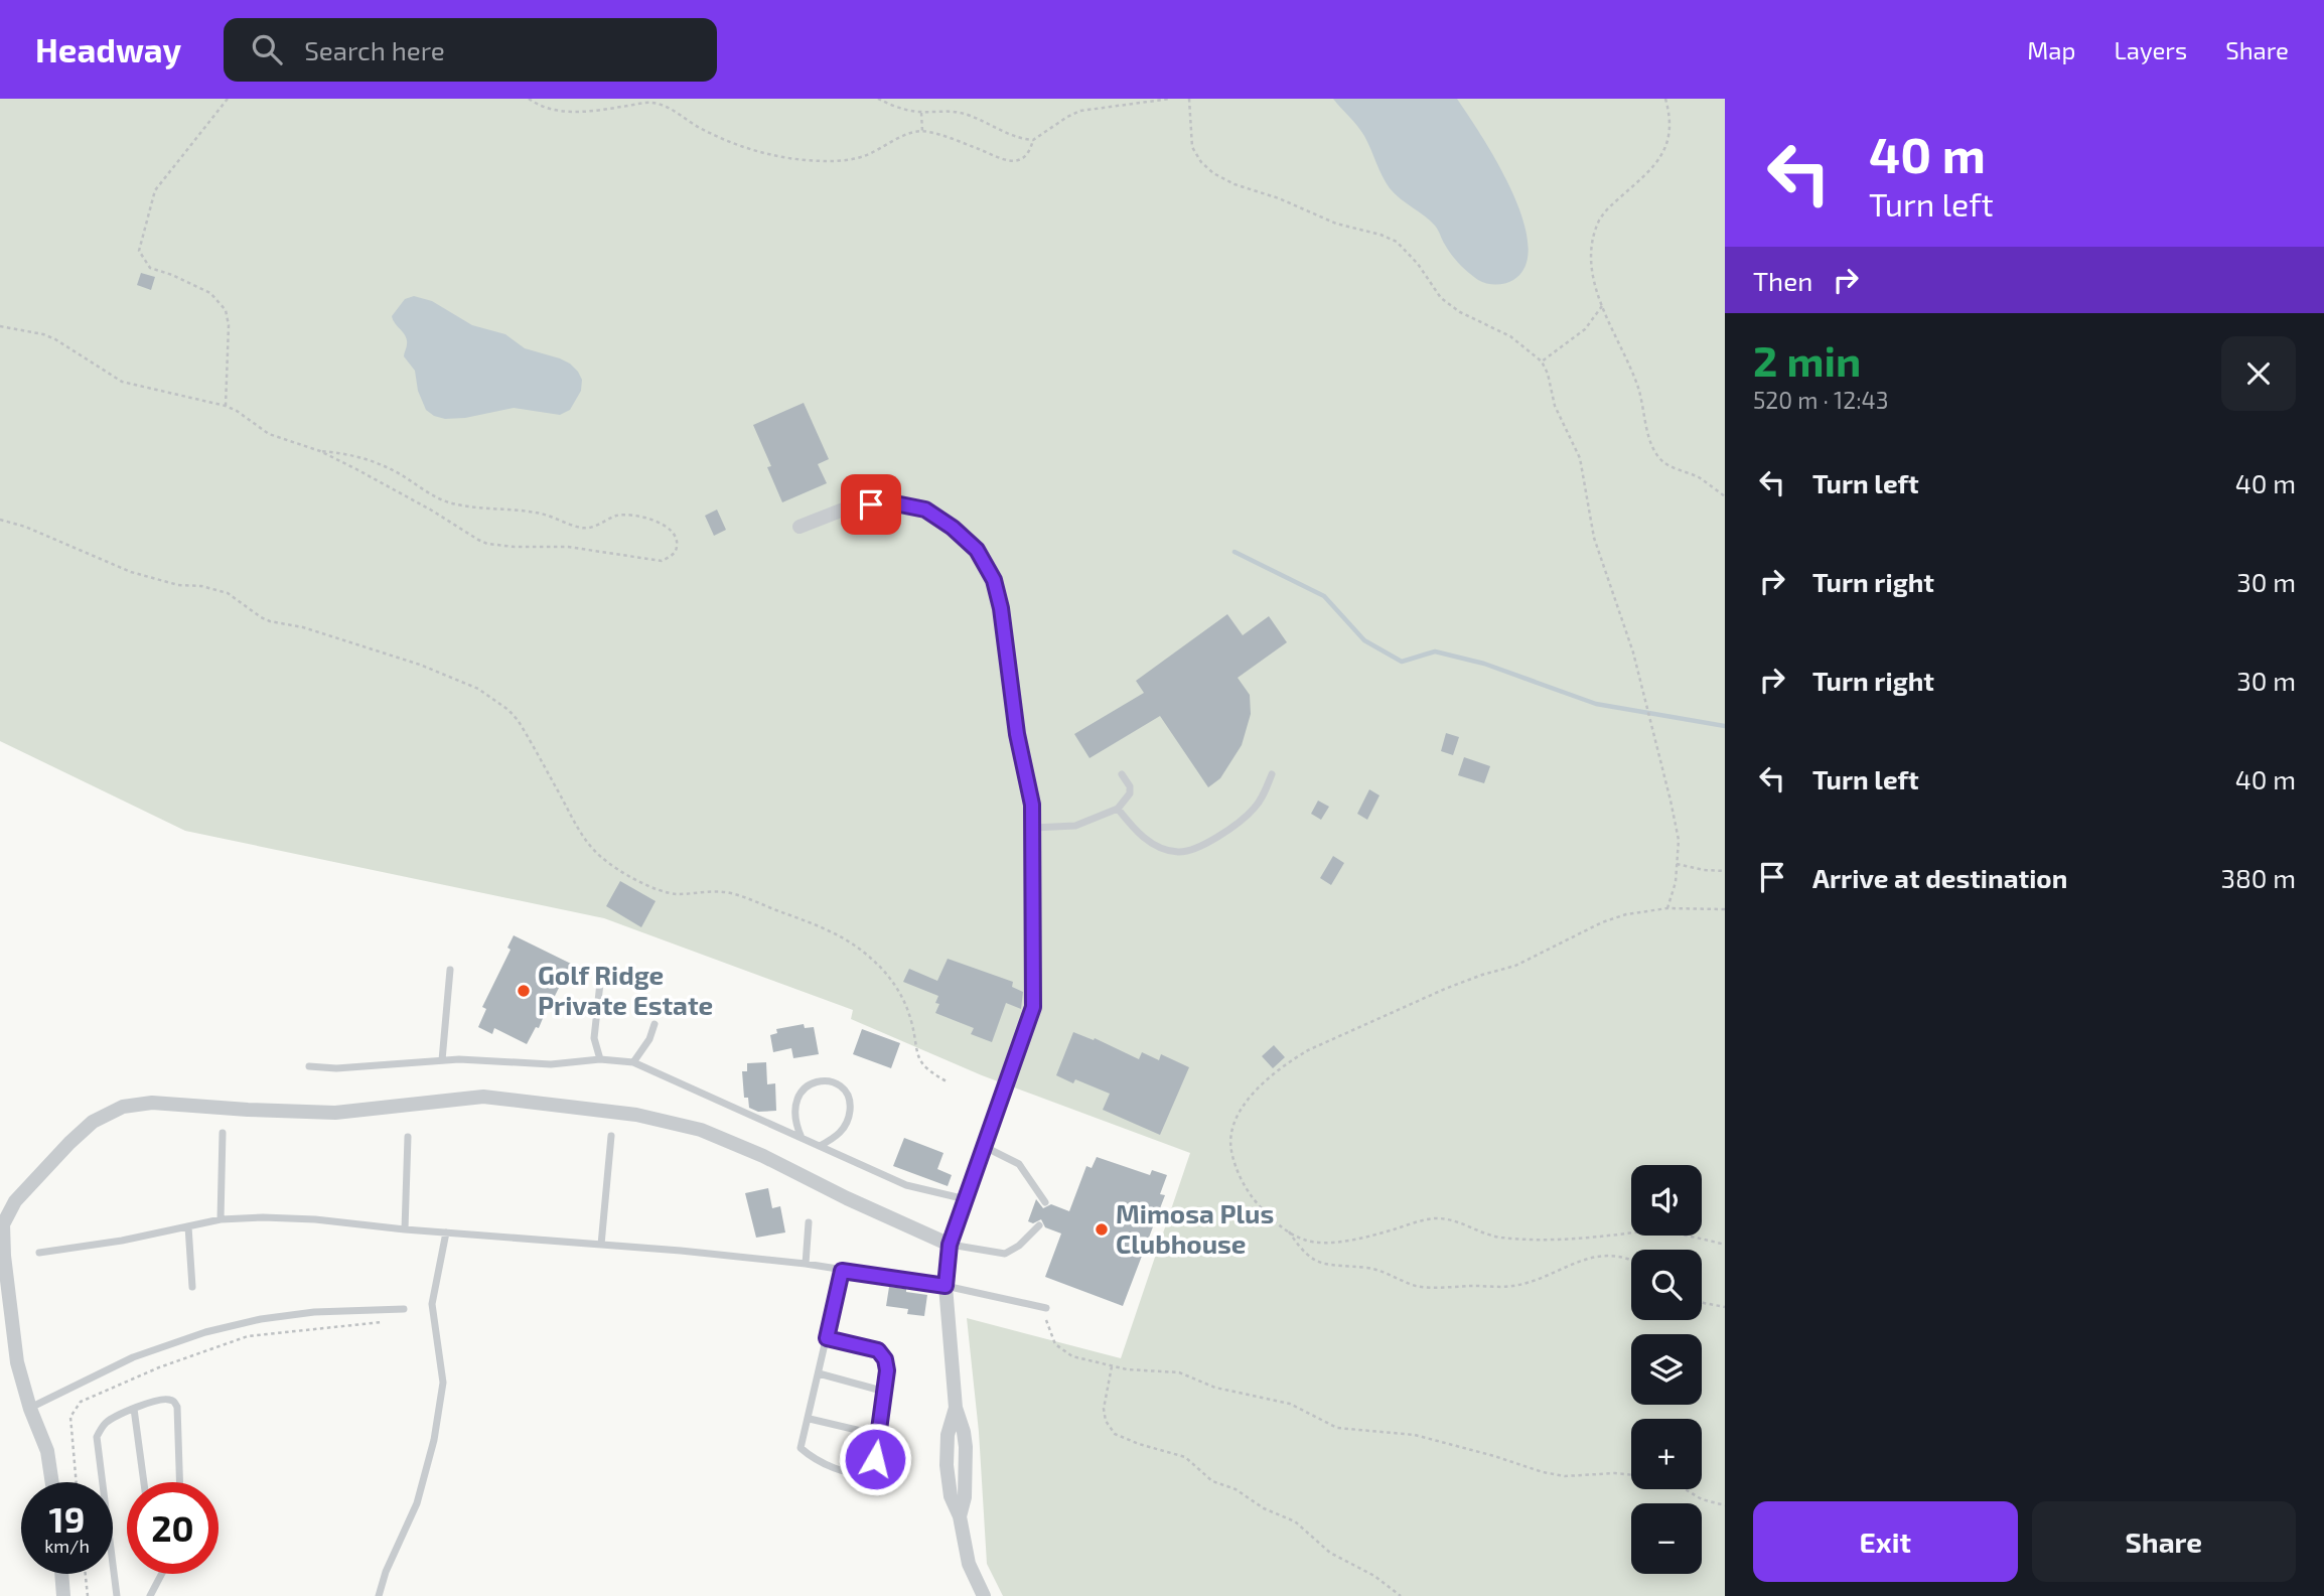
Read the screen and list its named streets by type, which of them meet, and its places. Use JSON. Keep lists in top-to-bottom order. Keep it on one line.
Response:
{"places":["Golf Ridge Private Estate","Mimosa Plus Clubhouse"],"page":{"header":"Headway","search":"Search here","nav":["Map","Layers","Share"],"turn":["40 m","Turn left"],"then":"Then","heading":["2 min","520 m · 12:43"],"list":[{"name":"Turn left","value":"40 m"},{"name":"Turn right","value":"30 m"},{"name":"Turn right","value":"30 m"},{"name":"Turn left","value":"40 m"},{"name":"Arrive at destination","value":"380 m"}],"map_buttons":["+","−"],"speed":"19 km/h","limit":"20","buttons":["Exit","Share"]}}
